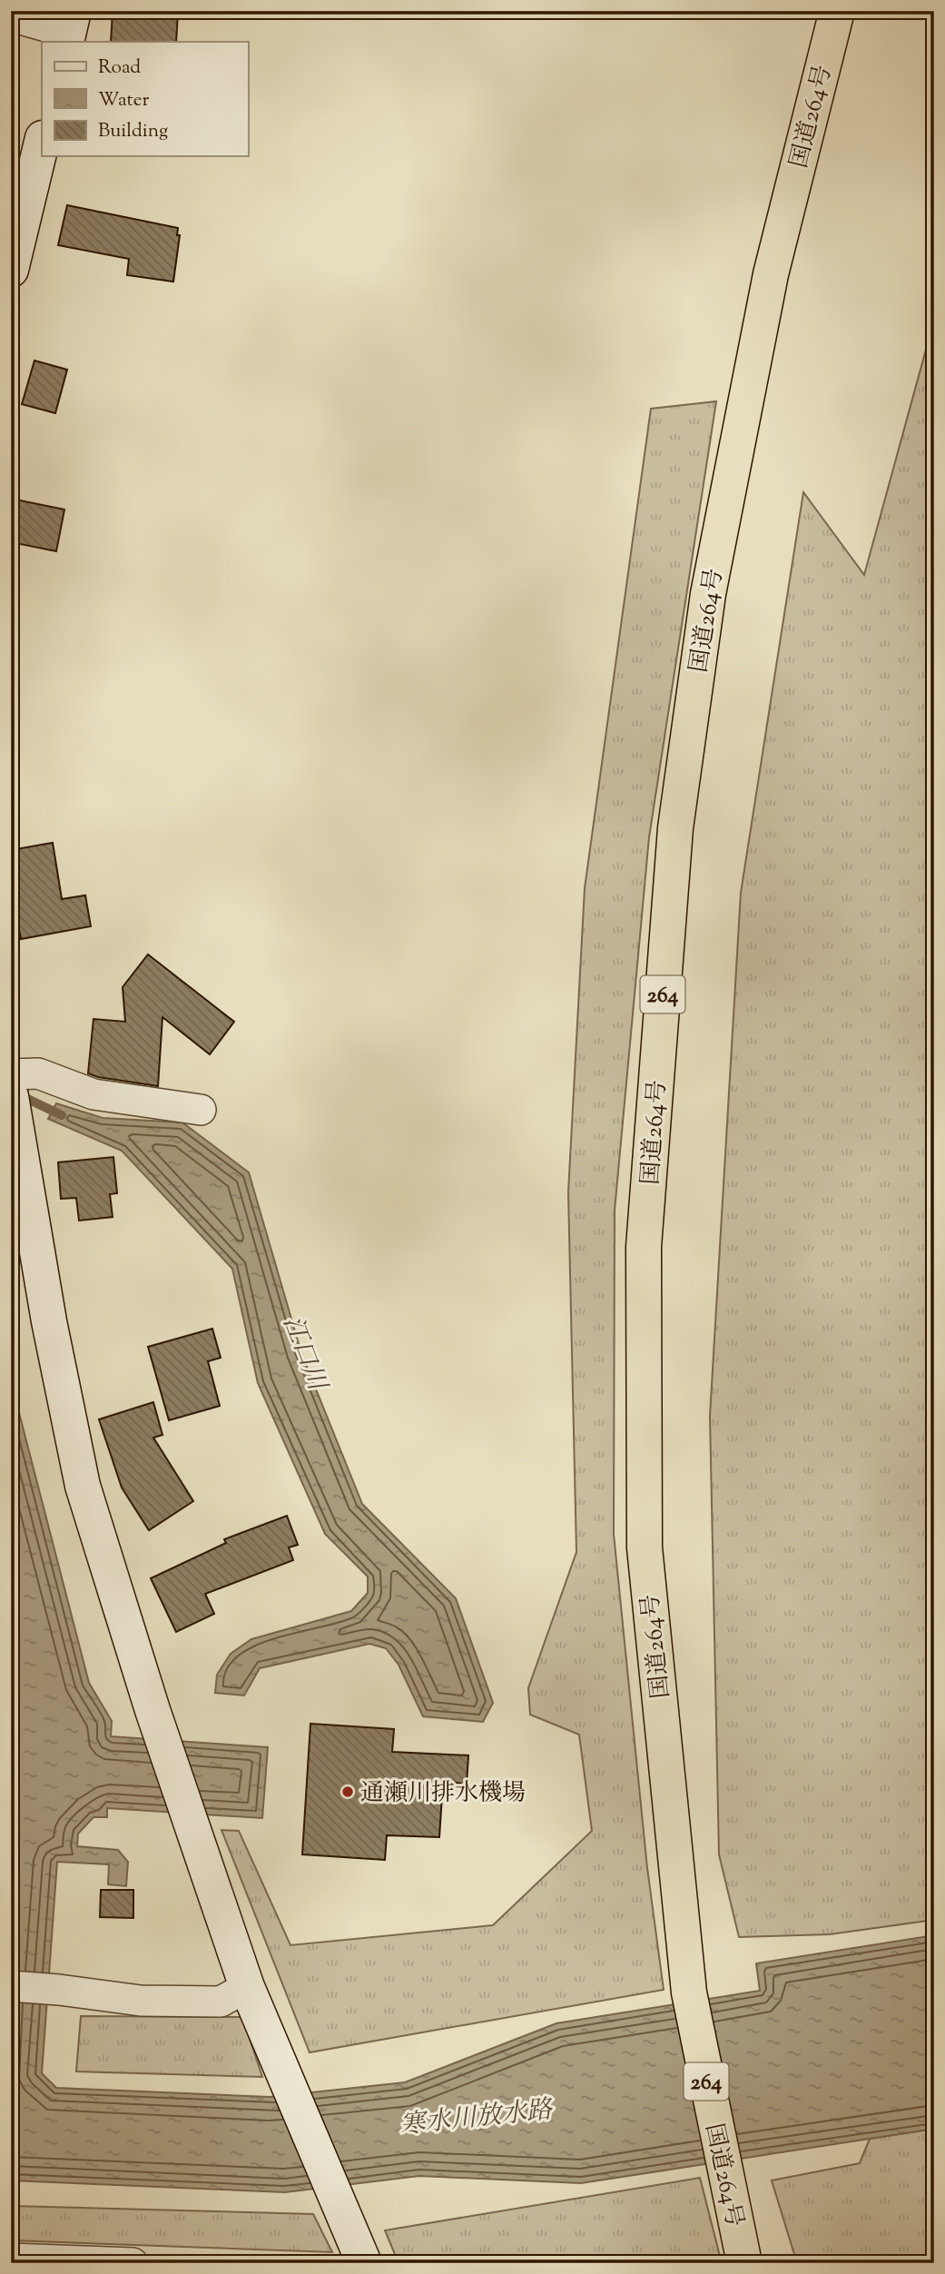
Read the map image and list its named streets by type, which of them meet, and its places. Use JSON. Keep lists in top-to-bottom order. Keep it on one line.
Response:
{"streets":{"highway":["国道264号","264"]},"water":["江口川","寒水川放水路"],"places":["通瀬川排水機場"],"legend":["Road","Water","Building"]}
